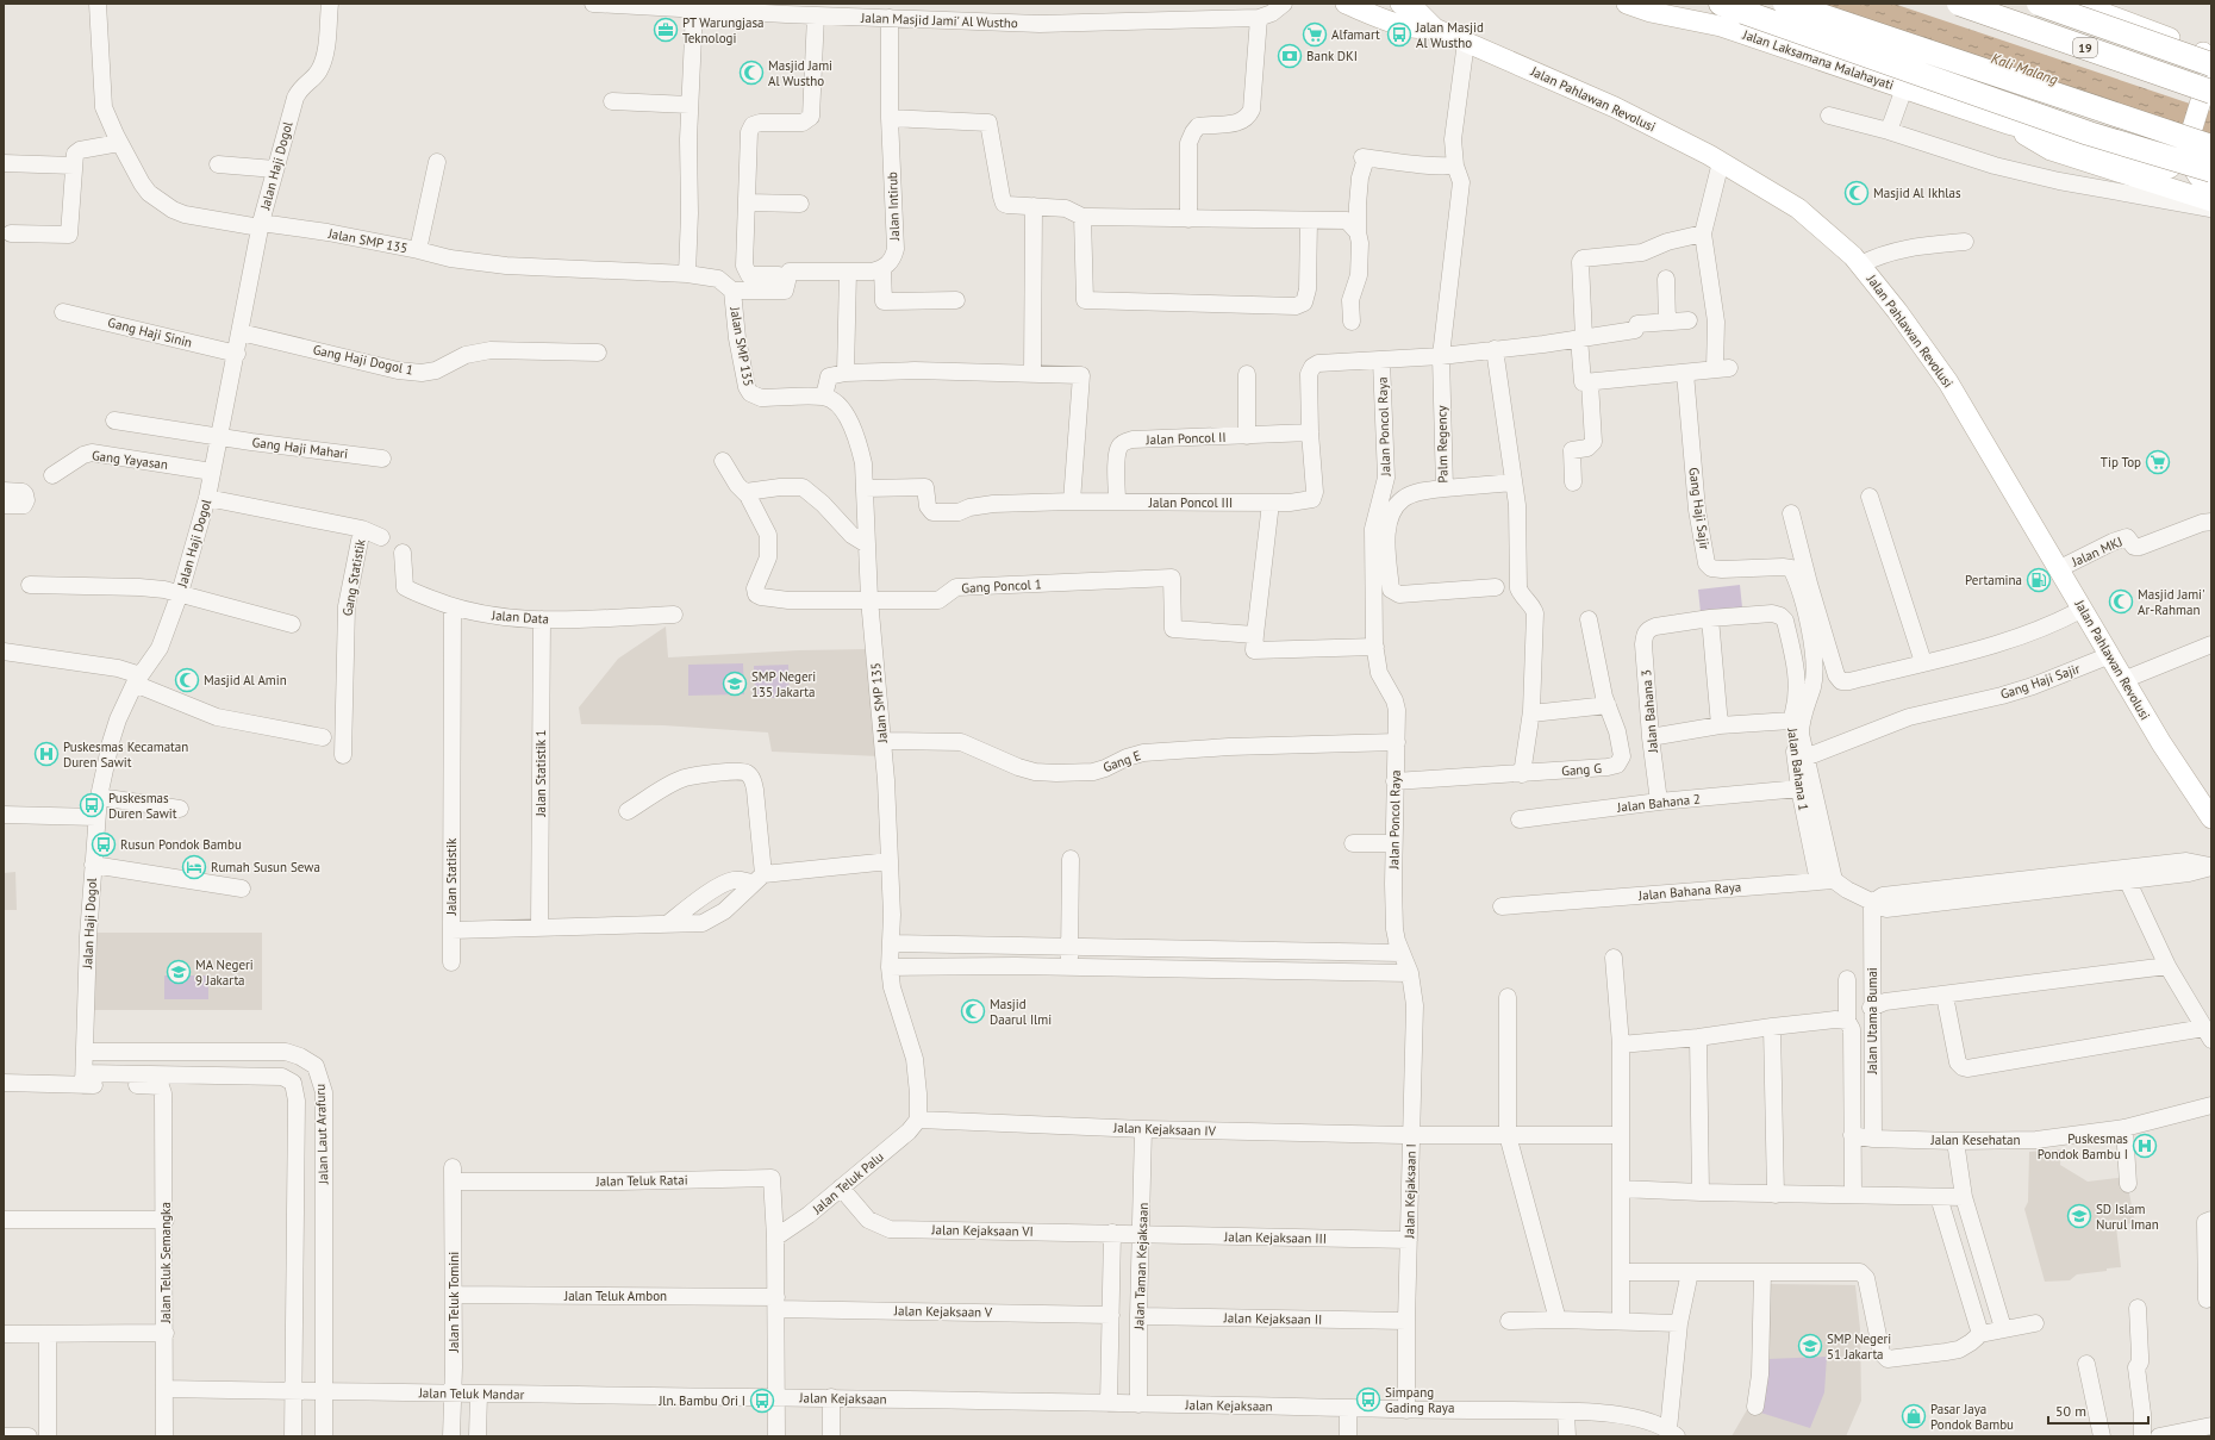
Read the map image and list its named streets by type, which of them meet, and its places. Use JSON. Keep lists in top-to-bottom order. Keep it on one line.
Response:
{"streets":{"highway":["19"],"main road":["Jalan Laksamana Malahayati","Jalan Pahlawan Revolusi"],"street":["Jalan Masjid Jami' Al Wustho","Jalan Haji Dogol","Jalan Intirub","Jalan SMP 135","Gang Haji Sinin","Gang Haji Dogol 1","Jalan Poncol Raya","Jalan Poncol II","Palm Regency","Gang Haji Mahari","Gang Yayasan","Jalan Poncol III","Gang Haji Sajir","Jalan MKJ","Gang Statistik","Gang Poncol 1","Jalan Data","Jalan Bahana 3","Gang E","Gang G","Jalan Bahana 1","Jalan Statistik 1","Jalan Bahana 2","Jalan Statistik","Jalan Bahana Raya","Jalan Utama Bumai","Jalan Kejaksaan IV","Jalan Laut Arafuru","Jalan Kesehatan","Jalan Teluk Ratai","Jalan Teluk Palu","Jalan Kejaksaan I","Jalan Kejaksaan VI","Jalan Kejaksaan III","Jalan Teluk Semangka","Jalan Taman Kejaksaan","Jalan Teluk Ambon","Jalan Teluk Tomini","Jalan Kejaksaan V","Jalan Kejaksaan II","Jalan Teluk Mandar","Jalan Kejaksaan"]},"crossings":[["Jalan Masjid Jami' Al Wustho","Jalan Intirub"],["Jalan Pahlawan Revolusi","Gang Haji Sajir"],["Jalan Pahlawan Revolusi","Jalan MKJ"],["Jalan Haji Dogol","Jalan SMP 135"],["Jalan Haji Dogol","Gang Haji Sinin"],["Jalan Haji Dogol","Gang Haji Dogol 1"],["Jalan Haji Dogol","Gang Haji Mahari"],["Jalan Haji Dogol","Gang Yayasan"],["Jalan Haji Dogol","Gang Statistik"],["Jalan Haji Dogol","Jalan Laut Arafuru"],["Jalan Haji Dogol","Jalan Teluk Semangka"],["Jalan SMP 135","Jalan Poncol III"],["Jalan SMP 135","Gang Poncol 1"],["Jalan SMP 135","Gang E"],["Jalan Poncol Raya","Palm Regency"],["Jalan Poncol Raya","Gang E"],["Jalan Poncol Raya","Gang G"],["Jalan Poncol Raya","Jalan Kejaksaan I"],["Jalan Poncol II","Jalan Poncol III"],["Gang Haji Sajir","Jalan Bahana 1"],["Gang Haji Sajir","Jalan Bahana Raya"],["Jalan Data","Jalan Statistik 1"],["Jalan Data","Jalan Statistik"],["Jalan Bahana 3","Jalan Bahana 1"],["Jalan Bahana 3","Jalan Bahana 2"],["Jalan Bahana 1","Jalan Bahana 2"],["Jalan Bahana 1","Jalan Bahana Raya"],["Jalan Statistik 1","Jalan Statistik"],["Jalan Utama Bumai","Jalan Kesehatan"],["Jalan Kejaksaan IV","Jalan Teluk Palu"],["Jalan Kejaksaan IV","Jalan Kejaksaan I"],["Jalan Kejaksaan IV","Jalan Taman Kejaksaan"],["Jalan Laut Arafuru","Jalan Teluk Semangka"],["Jalan Laut Arafuru","Jalan Teluk Mandar"],["Jalan Teluk Ratai","Jalan Teluk Palu"],["Jalan Teluk Ratai","Jalan Teluk Tomini"],["Jalan Teluk Palu","Jalan Kejaksaan VI"],["Jalan Kejaksaan I","Jalan Kejaksaan III"],["Jalan Kejaksaan I","Jalan Kejaksaan II"],["Jalan Kejaksaan I","Jalan Kejaksaan"],["Jalan Kejaksaan VI","Jalan Kejaksaan III"],["Jalan Kejaksaan VI","Jalan Taman Kejaksaan"],["Jalan Kejaksaan III","Jalan Taman Kejaksaan"],["Jalan Teluk Semangka","Jalan Teluk Mandar"],["Jalan Taman Kejaksaan","Jalan Kejaksaan II"],["Jalan Taman Kejaksaan","Jalan Kejaksaan"],["Jalan Teluk Ambon","Jalan Teluk Tomini"],["Jalan Teluk Ambon","Jalan Kejaksaan V"],["Jalan Teluk Tomini","Jalan Teluk Mandar"],["Jalan Teluk Mandar","Jalan Kejaksaan"]],"water":["Kali Malang"],"places":{"office":["PT Warungjasa Teknologi"],"supermarket":["Alfamart","Tip Top"],"bus stop":["Jalan Masjid Al Wustho","Puskesmas Duren Sawit","Rusun Pondok Bambu","Simpang Gading Raya","Jln. Bambu Ori I"],"bank":["Bank DKI"],"mosque":["Masjid Jami Al Wustho","Masjid Al Ikhlas","Masjid Jami' Ar-Rahman","Masjid Al Amin","Masjid Daarul Ilmi"],"fuel station":["Pertamina"],"school or university":["SMP Negeri 135 Jakarta","MA Negeri 9 Jakarta","SD Islam Nurul Iman","SMP Negeri 51 Jakarta"],"hospital":["Puskesmas Kecamatan Duren Sawit","Puskesmas Pondok Bambu I"],"hotel":["Rumah Susun Sewa"],"shop":["Pasar Jaya Pondok Bambu"]},"scale_bar":"50 m"}
